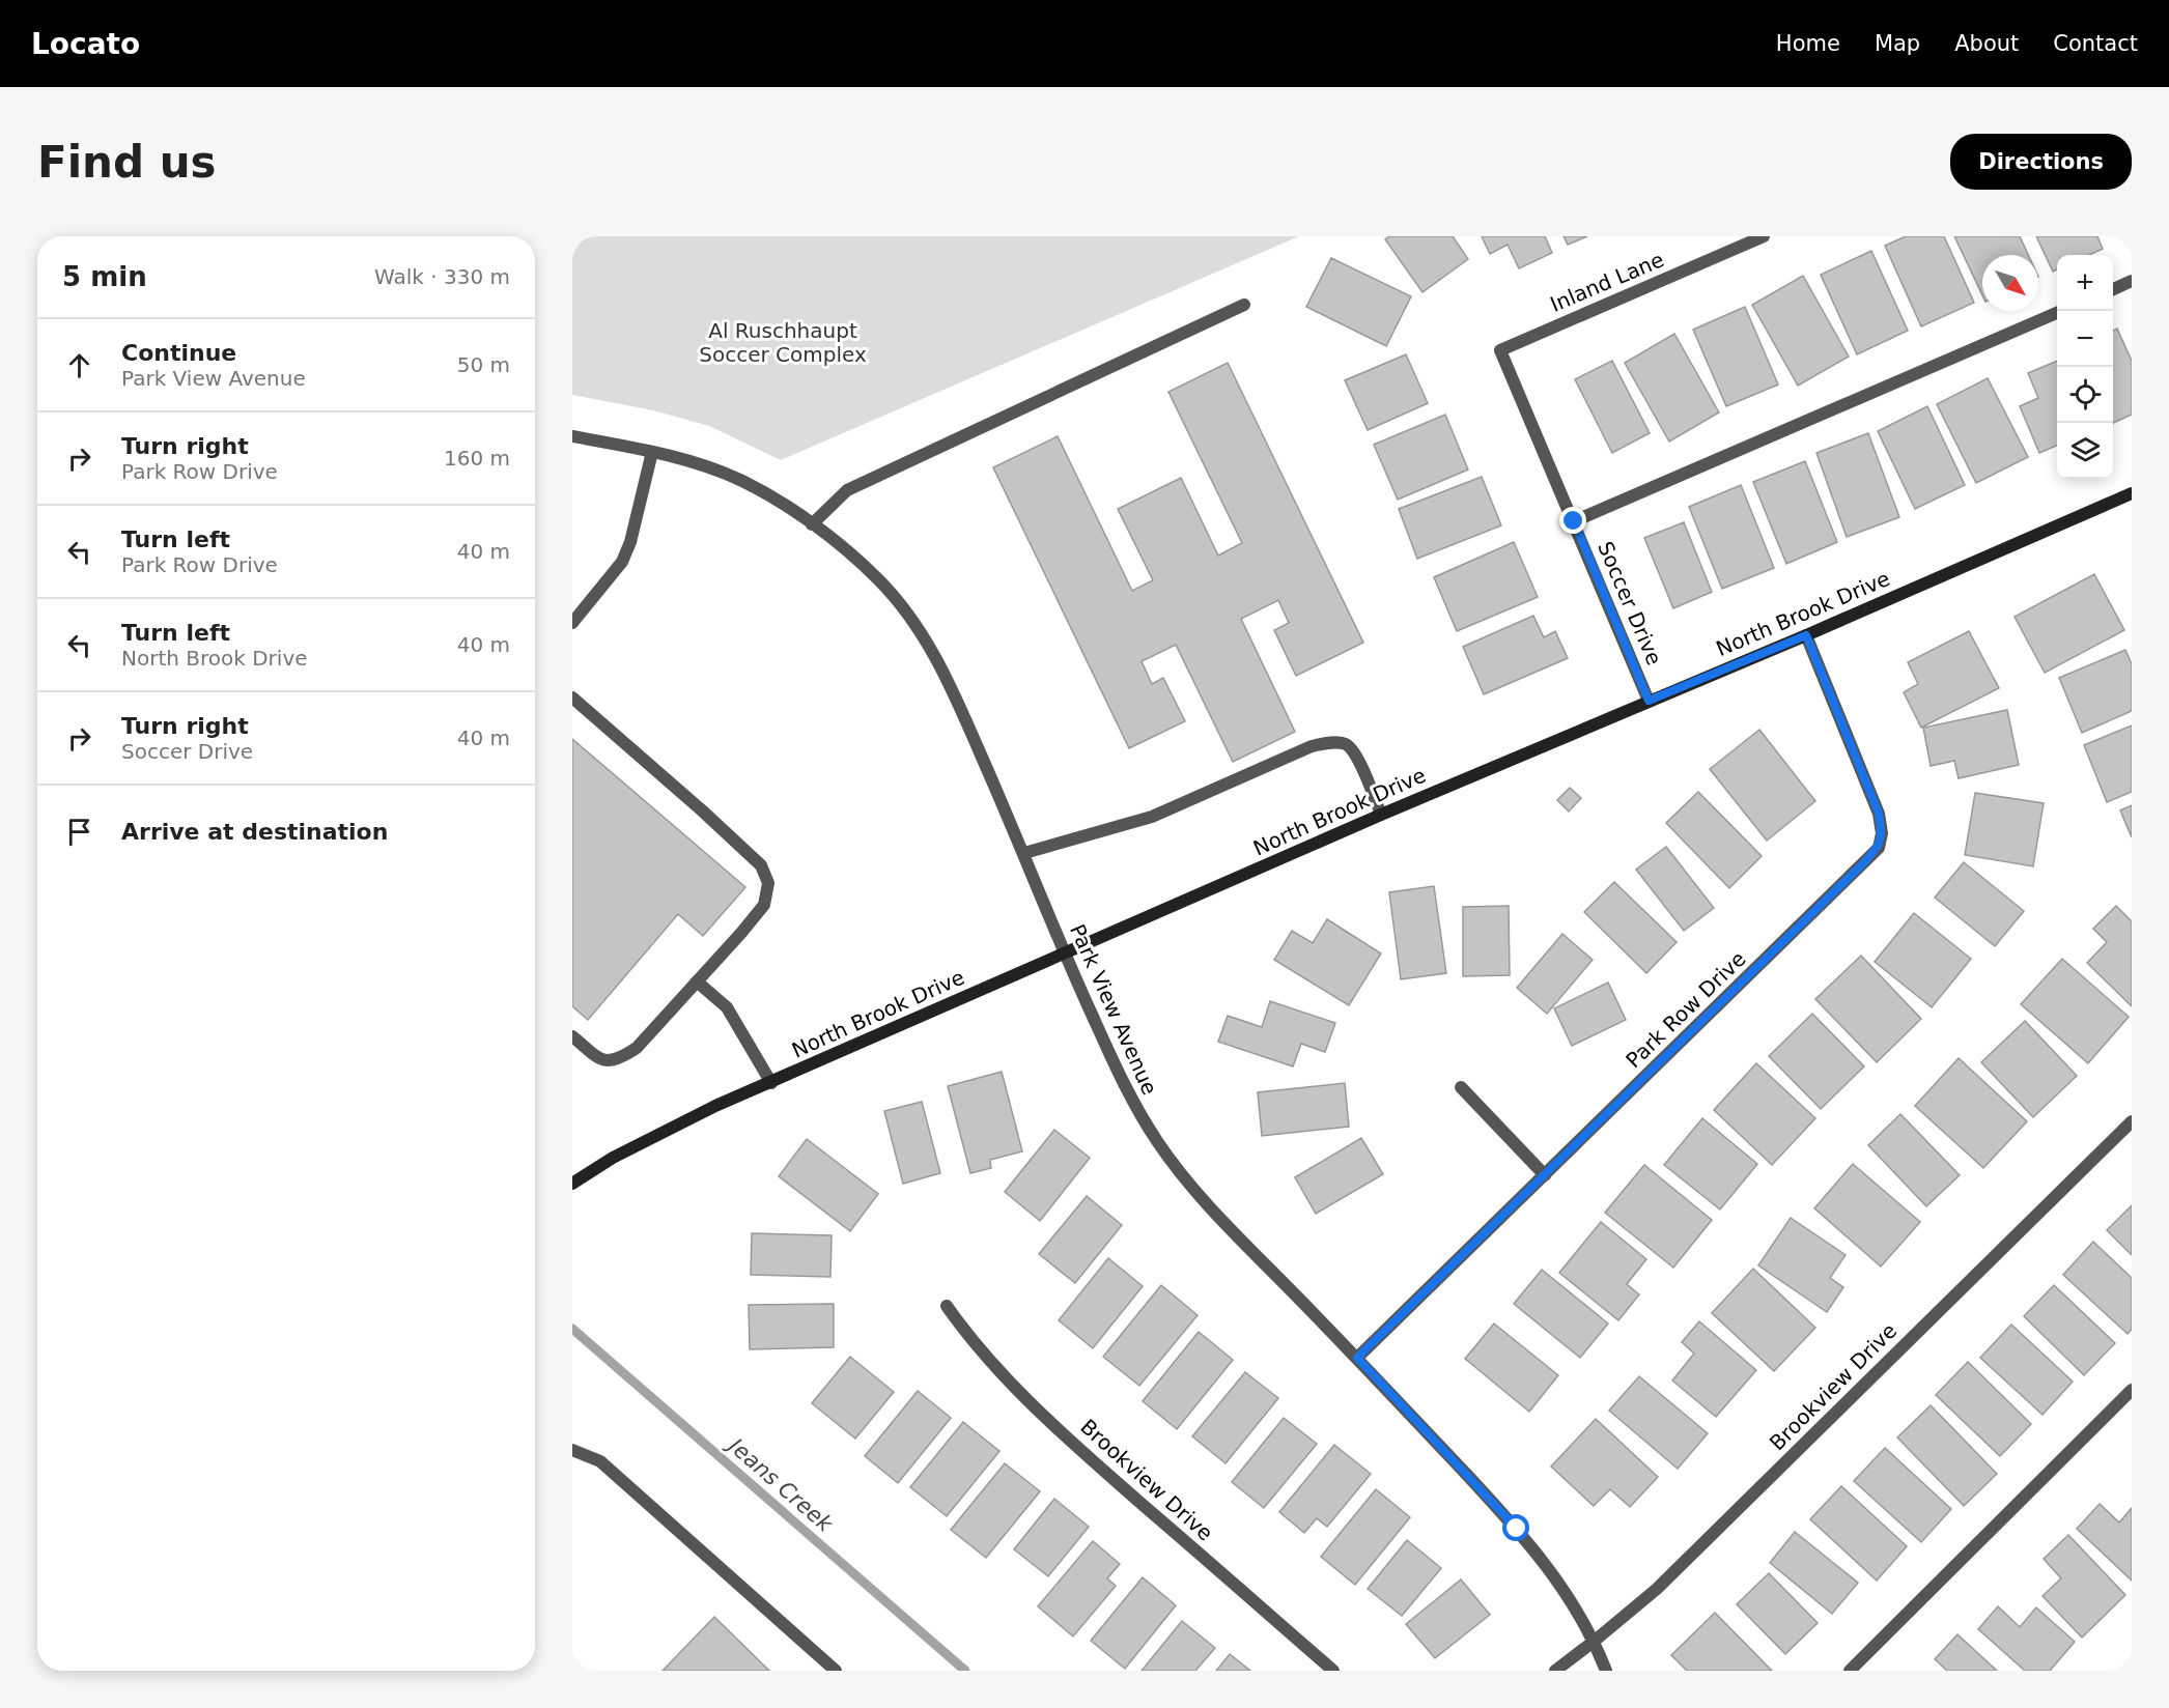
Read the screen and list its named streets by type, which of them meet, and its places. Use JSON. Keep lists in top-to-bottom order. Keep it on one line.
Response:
{"streets":{"street":["Inland Lane","Soccer Drive","North Brook Drive","Park View Avenue","Park Row Drive","Brookview Drive"]},"crossings":[["Inland Lane","Soccer Drive"],["Soccer Drive","North Brook Drive"],["North Brook Drive","Park View Avenue"],["North Brook Drive","Park Row Drive"],["Park View Avenue","Park Row Drive"],["Park View Avenue","Brookview Drive"]],"water":["Jeans Creek"],"parks":["Al Ruschhaupt Soccer Complex"],"north":"bottom right","page":{"header":"Locato","nav":["Home","Map","About","Contact"],"buttons":"Directions","title":"Find us","heading":["5 min","Walk · 330 m"],"map_buttons":["+","−"],"list":[["Continue","Park View Avenue","50 m"],["Turn right","Park Row Drive","160 m"],["Turn left","Park Row Drive","40 m"],["Turn left","North Brook Drive","40 m"],["Turn right","Soccer Drive","40 m"],"Arrive at destination"]}}
